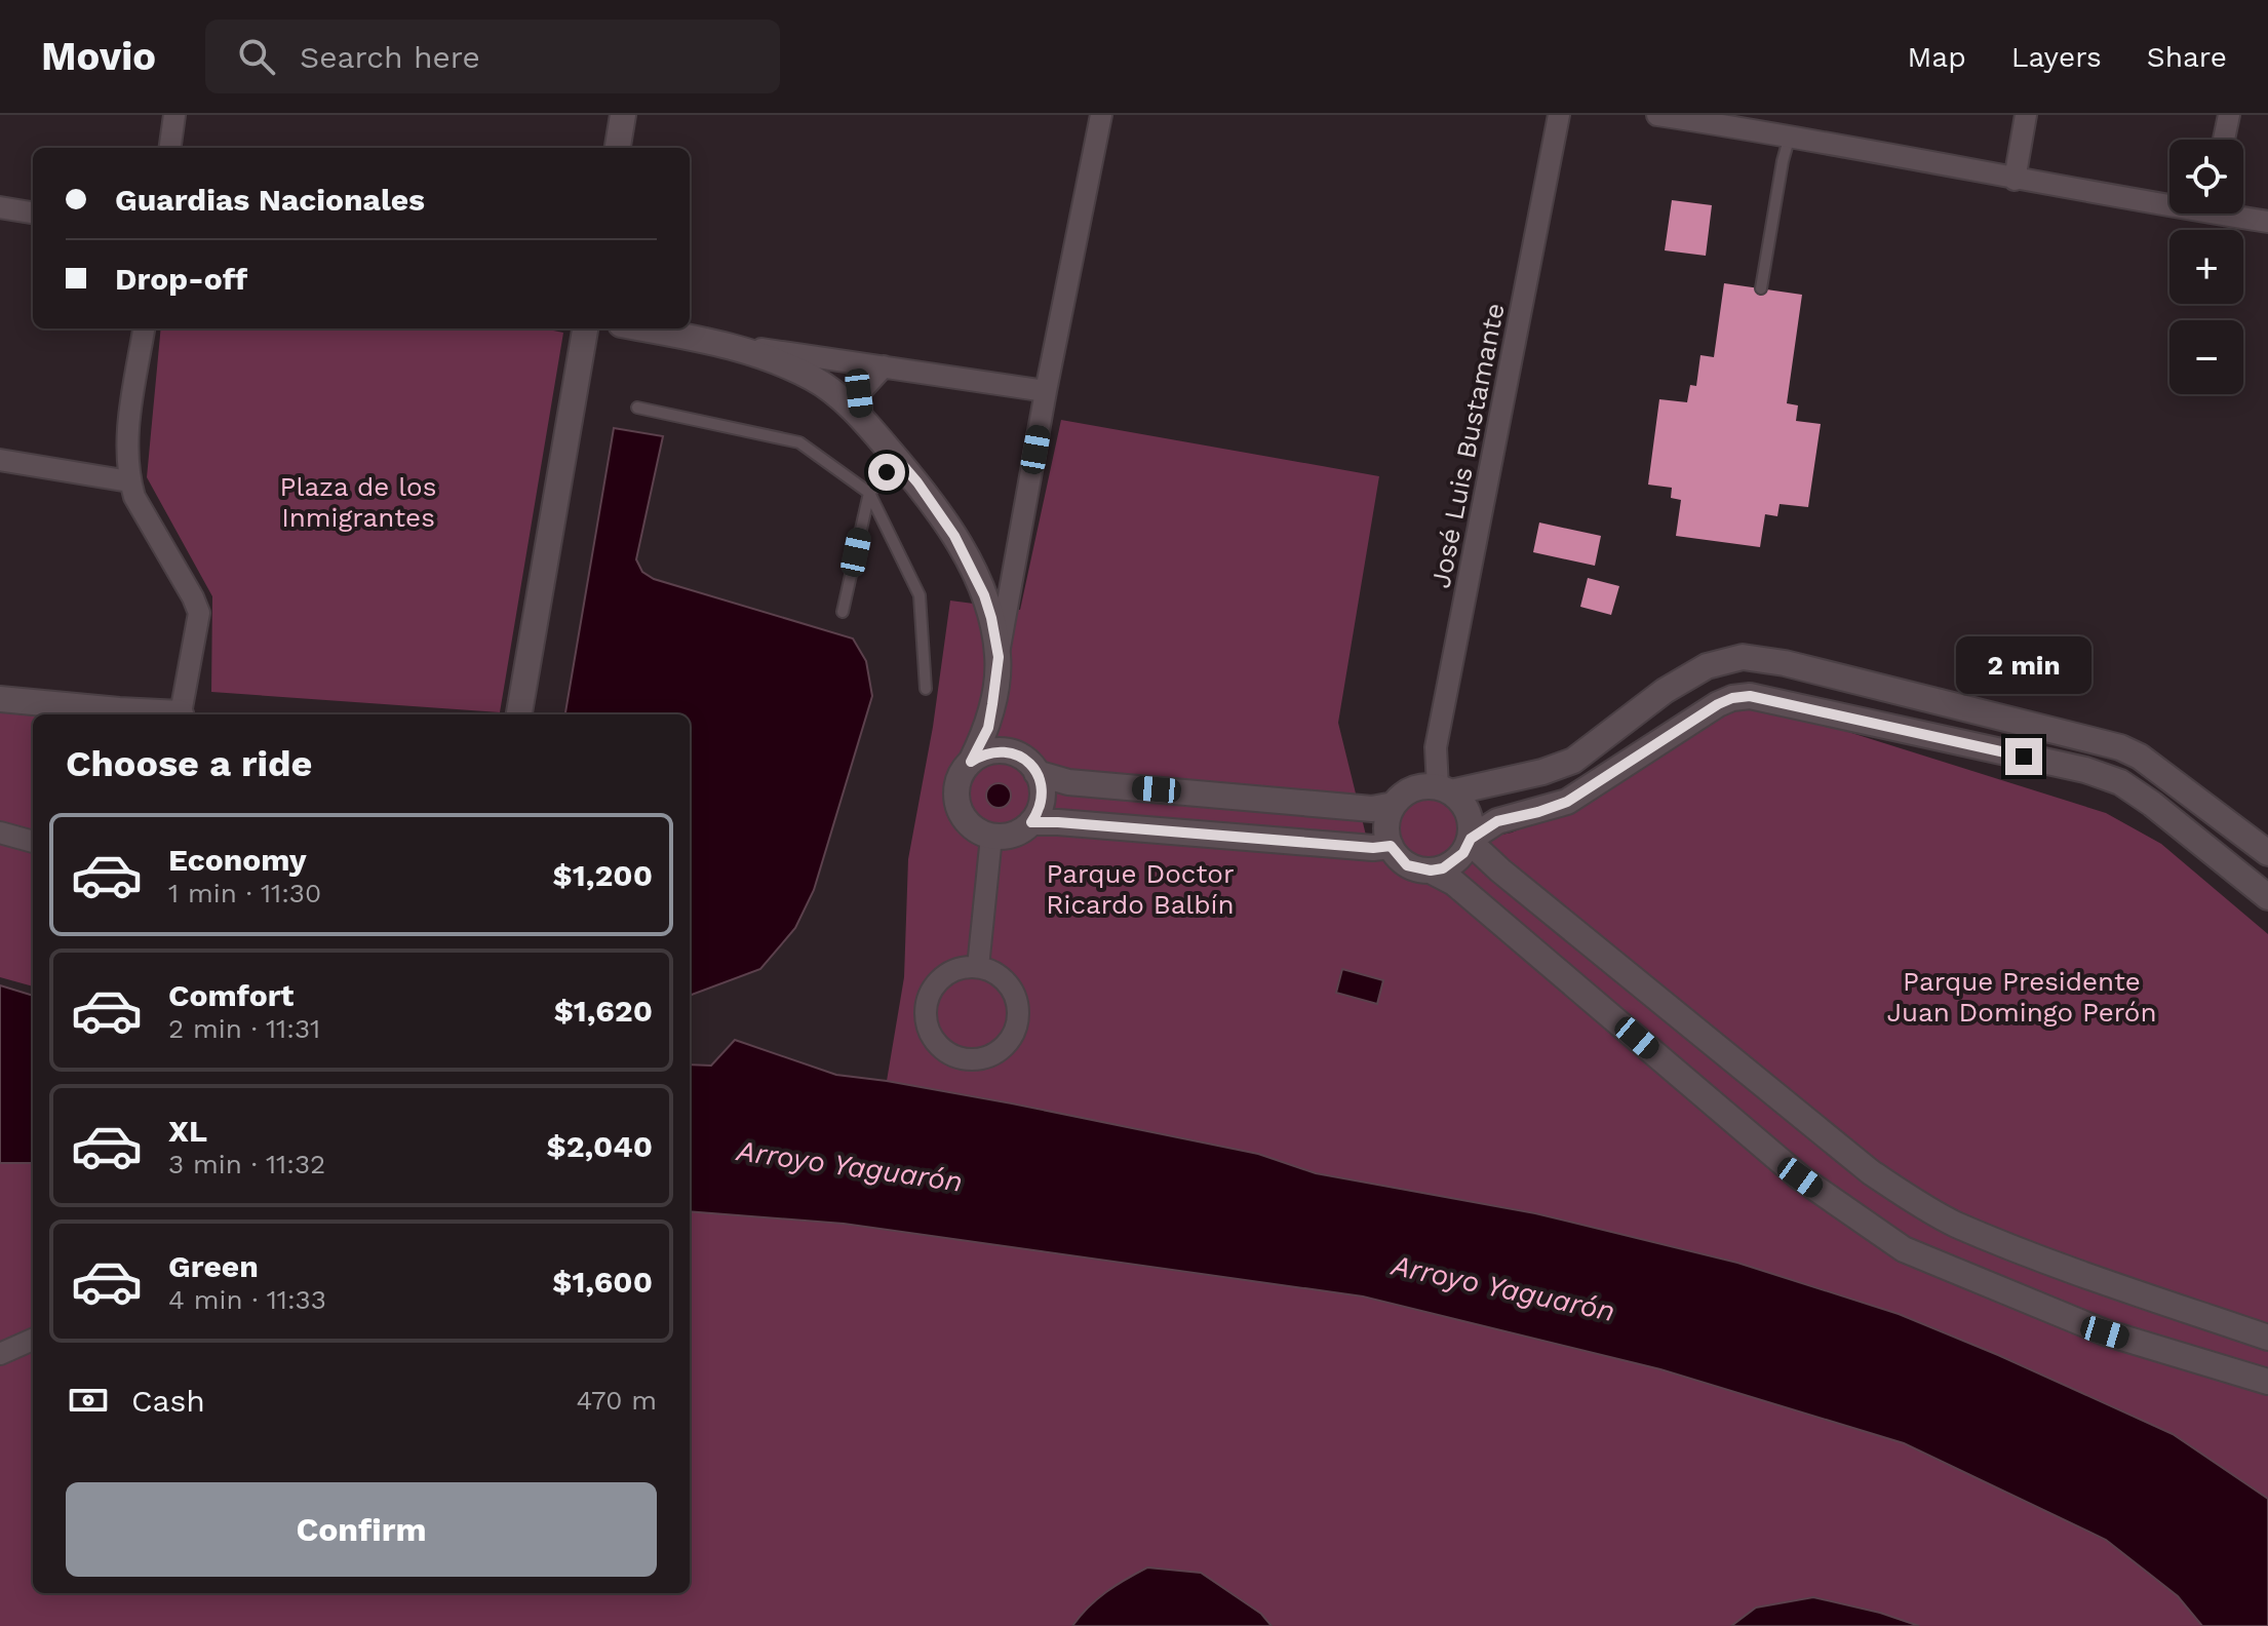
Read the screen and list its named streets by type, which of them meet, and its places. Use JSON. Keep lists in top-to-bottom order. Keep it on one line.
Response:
{"streets":{"street":["José Luis Bustamante"]},"water":["Arroyo Yaguarón"],"parks":["Plaza de los Inmigrantes","Parque Doctor Ricardo Balbín","Parque Presidente Juan Domingo Perón"],"page":{"header":"Movio","search":"Search here","nav":["Map","Layers","Share"],"map_buttons":["+","−"],"banner":["Guardias Nacionales","Drop-off"],"bubble":"2 min","heading":"Choose a ride","list":[{"name":"Economy","note":"1 min · 11:30","value":"$1,200"},{"name":"Comfort","note":"2 min · 11:31","value":"$1,620"},{"name":"XL","note":"3 min · 11:32","value":"$2,040"},{"name":"Green","note":"4 min · 11:33","value":"$1,600"}],"pay":["Cash","470 m"],"buttons":"Confirm"}}
